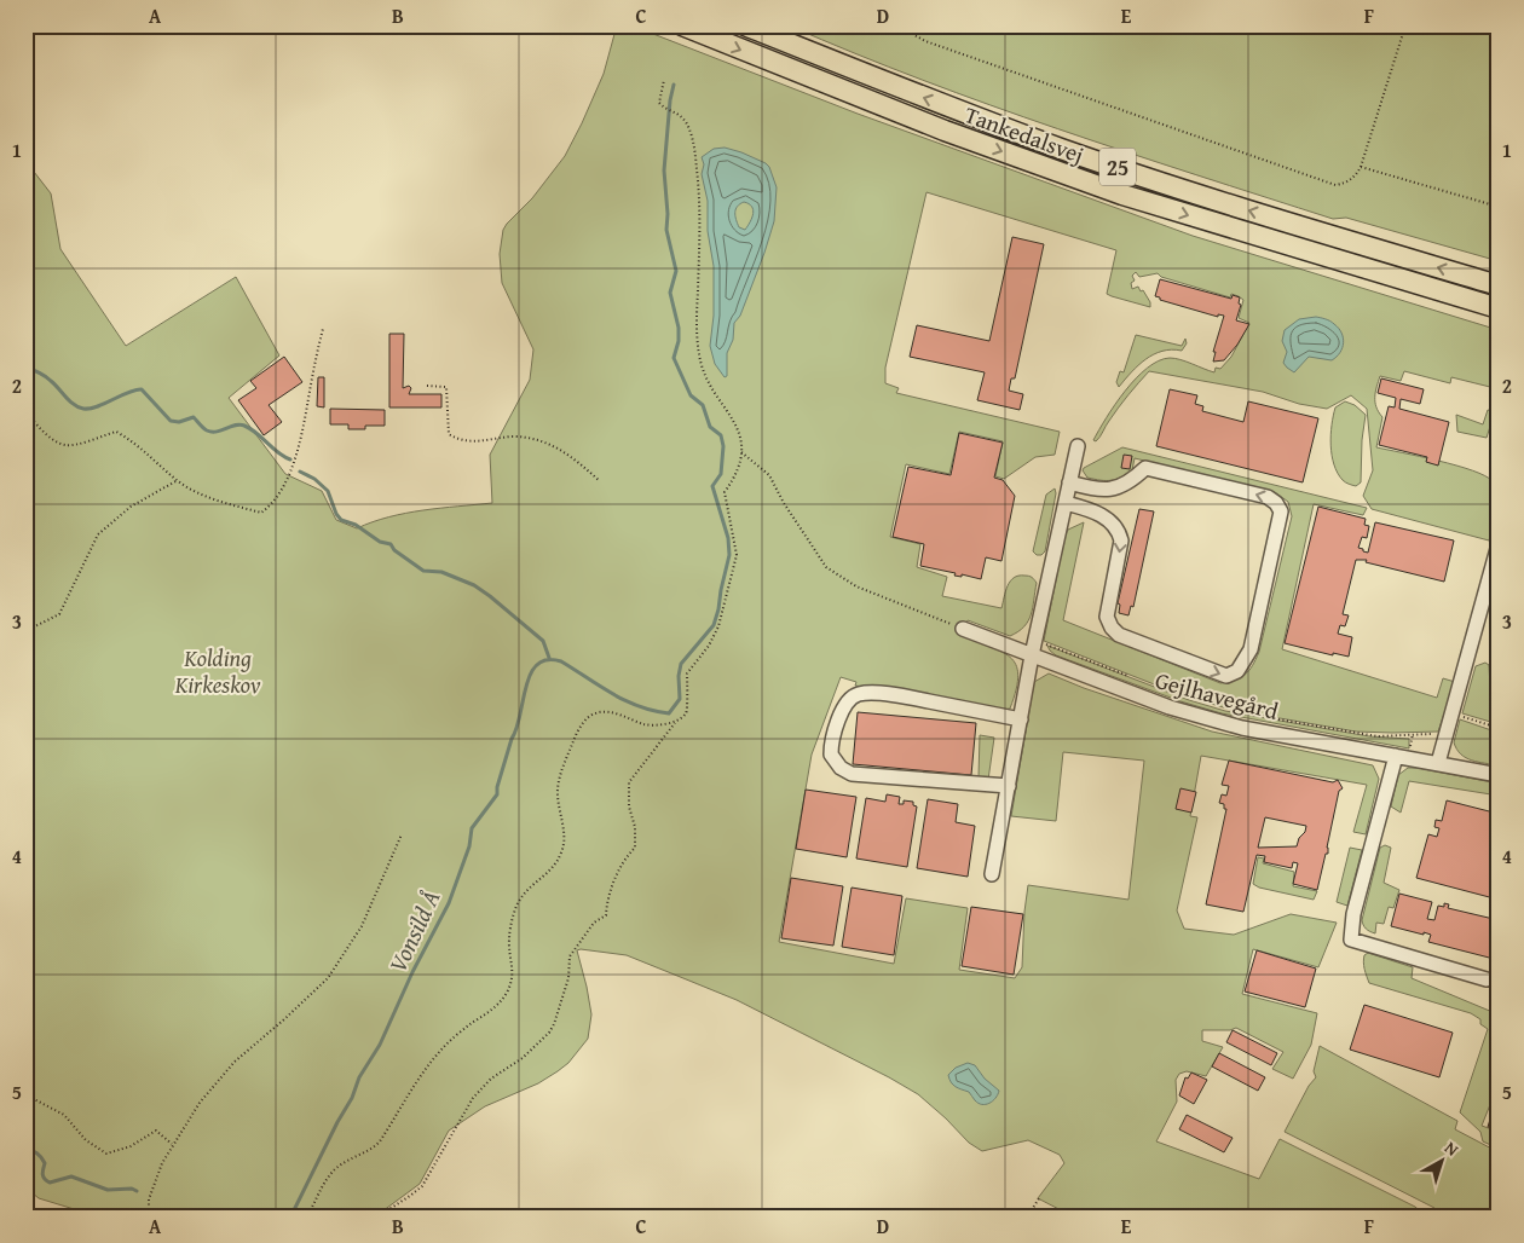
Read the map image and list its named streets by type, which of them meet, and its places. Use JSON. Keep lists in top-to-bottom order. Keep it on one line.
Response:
{"streets":{"highway":["Tankedalsvej","25"],"street":["Gejlhavegård"]},"water":["Vonsild Å"],"parks":["Kolding Kirkeskov"],"north":"top right","grid":{"columns":["A","B","C","D","E","F"],"rows":["1","2","3","4","5"]}}
